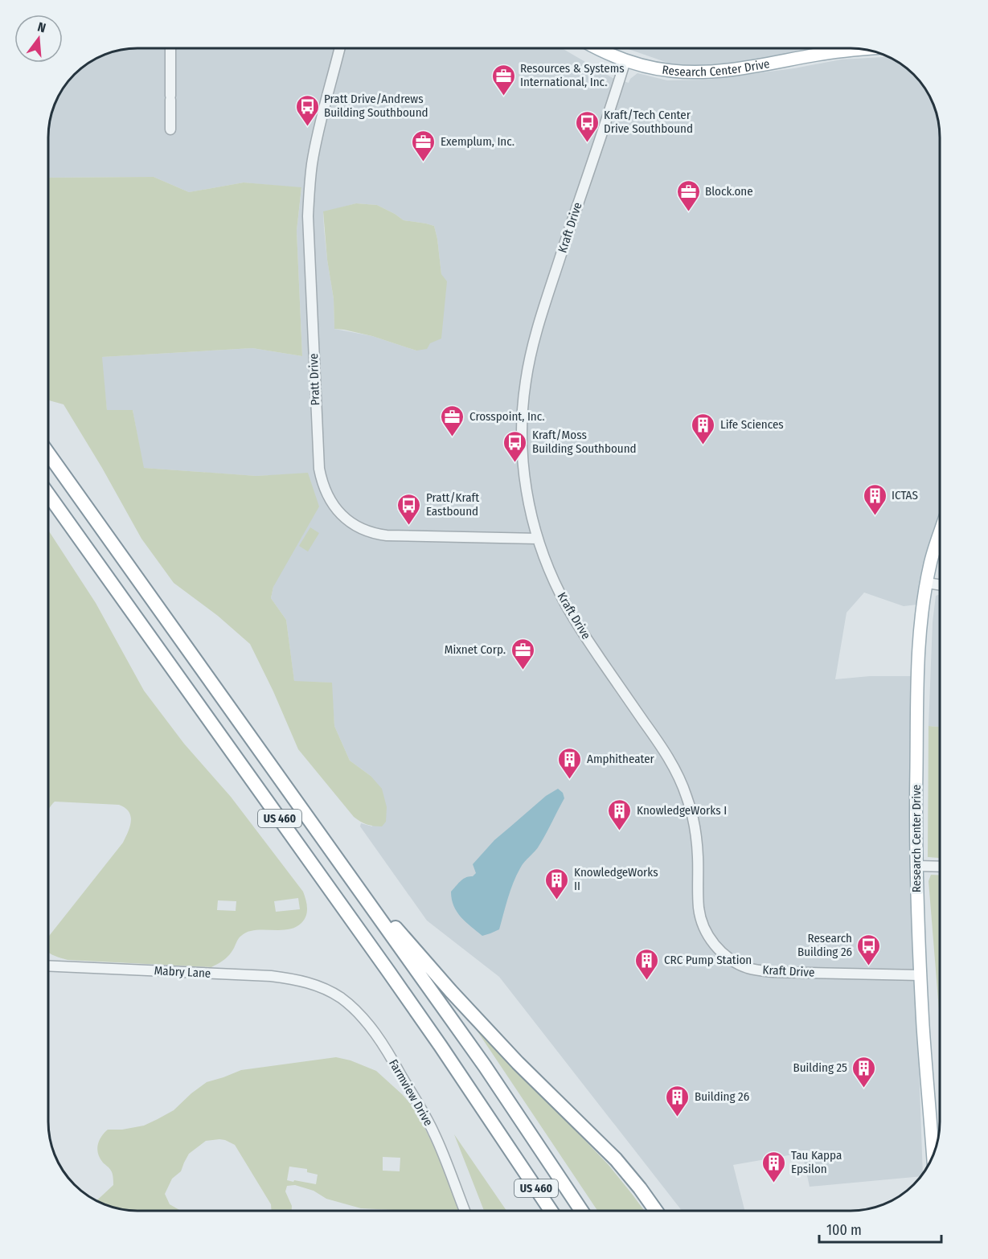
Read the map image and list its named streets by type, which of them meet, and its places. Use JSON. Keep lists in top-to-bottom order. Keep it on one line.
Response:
{"streets":{"highway":["US 460"],"main road":["Research Center Drive"],"street":["Kraft Drive","Pratt Drive","Mabry Lane","Farmview Drive"]},"crossings":[["Research Center Drive","Kraft Drive"],["Kraft Drive","Pratt Drive"],["Mabry Lane","Farmview Drive"]],"places":{"office":["Resources & Systems International, Inc.","Exemplum, Inc.","Block.one","Crosspoint, Inc.","Mixnet Corp."],"bus stop":["Pratt Drive/Andrews Building Southbound","Kraft/Tech Center Drive Southbound","Kraft/Moss Building Southbound","Pratt/Kraft Eastbound","Research Building 26"],"building":["Life Sciences","ICTAS","Amphitheater","KnowledgeWorks I","KnowledgeWorks II","CRC Pump Station","Building 25","Building 26","Tau Kappa Epsilon"]},"scale_bar":"100 m","north":"top"}
